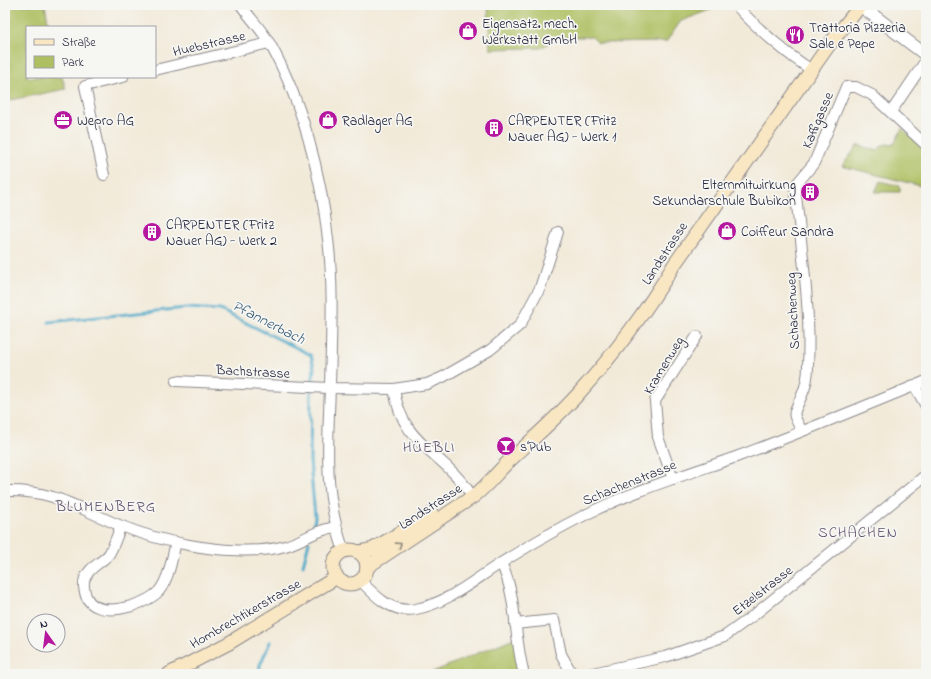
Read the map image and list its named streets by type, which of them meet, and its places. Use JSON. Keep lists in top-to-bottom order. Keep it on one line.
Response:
{"streets":{"main road":["Landstrasse","Hombrechtikerstrasse"],"street":["Huebstrasse","Kaffigasse","Schachenweg","Kramenweg","Bachstrasse","Schachenstrasse","Etzelstrasse"]},"crossings":[["Kaffigasse","Schachenweg"],["Landstrasse","Schachenstrasse"],["Landstrasse","Hombrechtikerstrasse"],["Schachenweg","Schachenstrasse"],["Kramenweg","Schachenstrasse"],["Schachenstrasse","Hombrechtikerstrasse"]],"districts":["HÜEBLI","BLUMENBERG","SCHACHEN"],"water":["Pfannerbach"],"places":{"shop":["Eigensatz. mech. Werkstatt GmbH","Radlager AG","Coiffeur Sandra"],"restaurant":["Trattoria Pizzeria Sale e Pepe"],"office":["Wepro AG"],"building":["CARPENTER (Fritz Nauer AG) - Werk 1","Elternmitwirkung Sekundarschule Bubikon","CARPENTER (Fritz Nauer AG) - Werk 2"],"bar":["s‘Pub"]},"legend":["Straße","Park"],"north":"top"}
